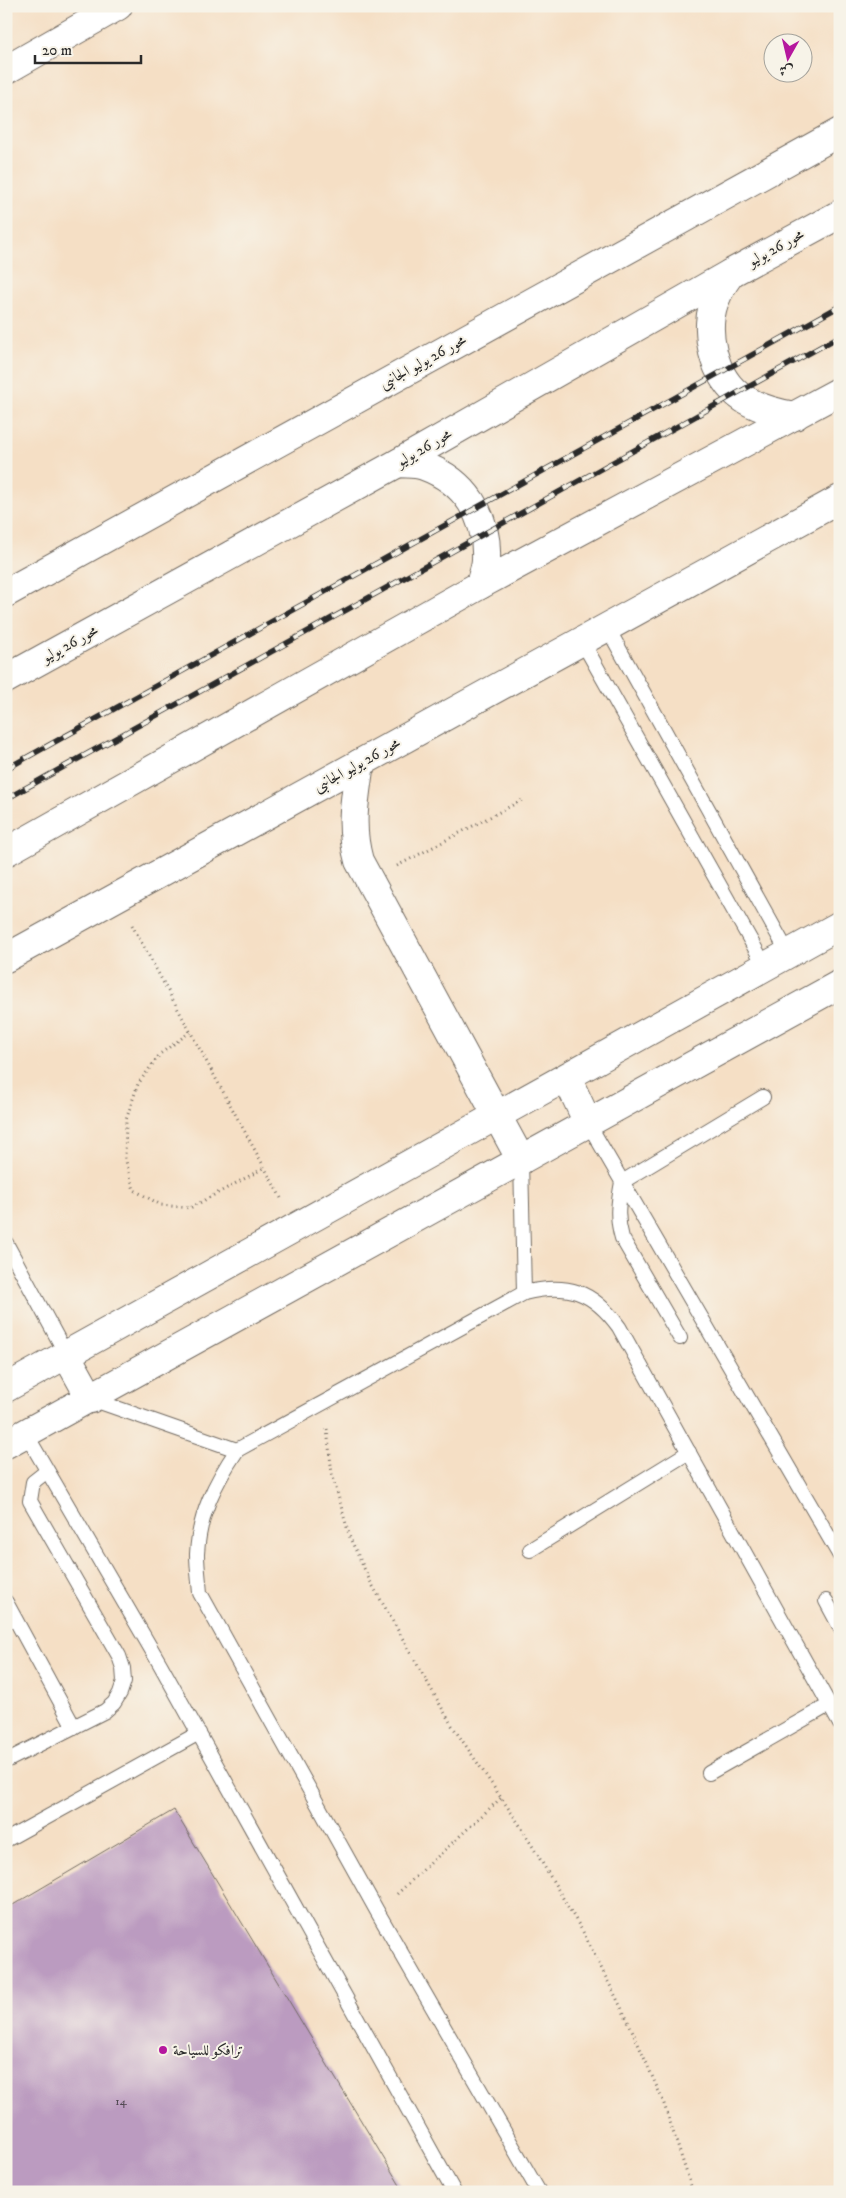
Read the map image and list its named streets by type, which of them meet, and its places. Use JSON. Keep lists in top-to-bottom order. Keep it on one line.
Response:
{"streets":{"main road":["محور 26 يوليو","محور 26 يوليو الجانبى"]},"places":["ترافكو للسياحة"],"house_numbers":["14"],"scale_bar":"20 m","north":"bottom"}
